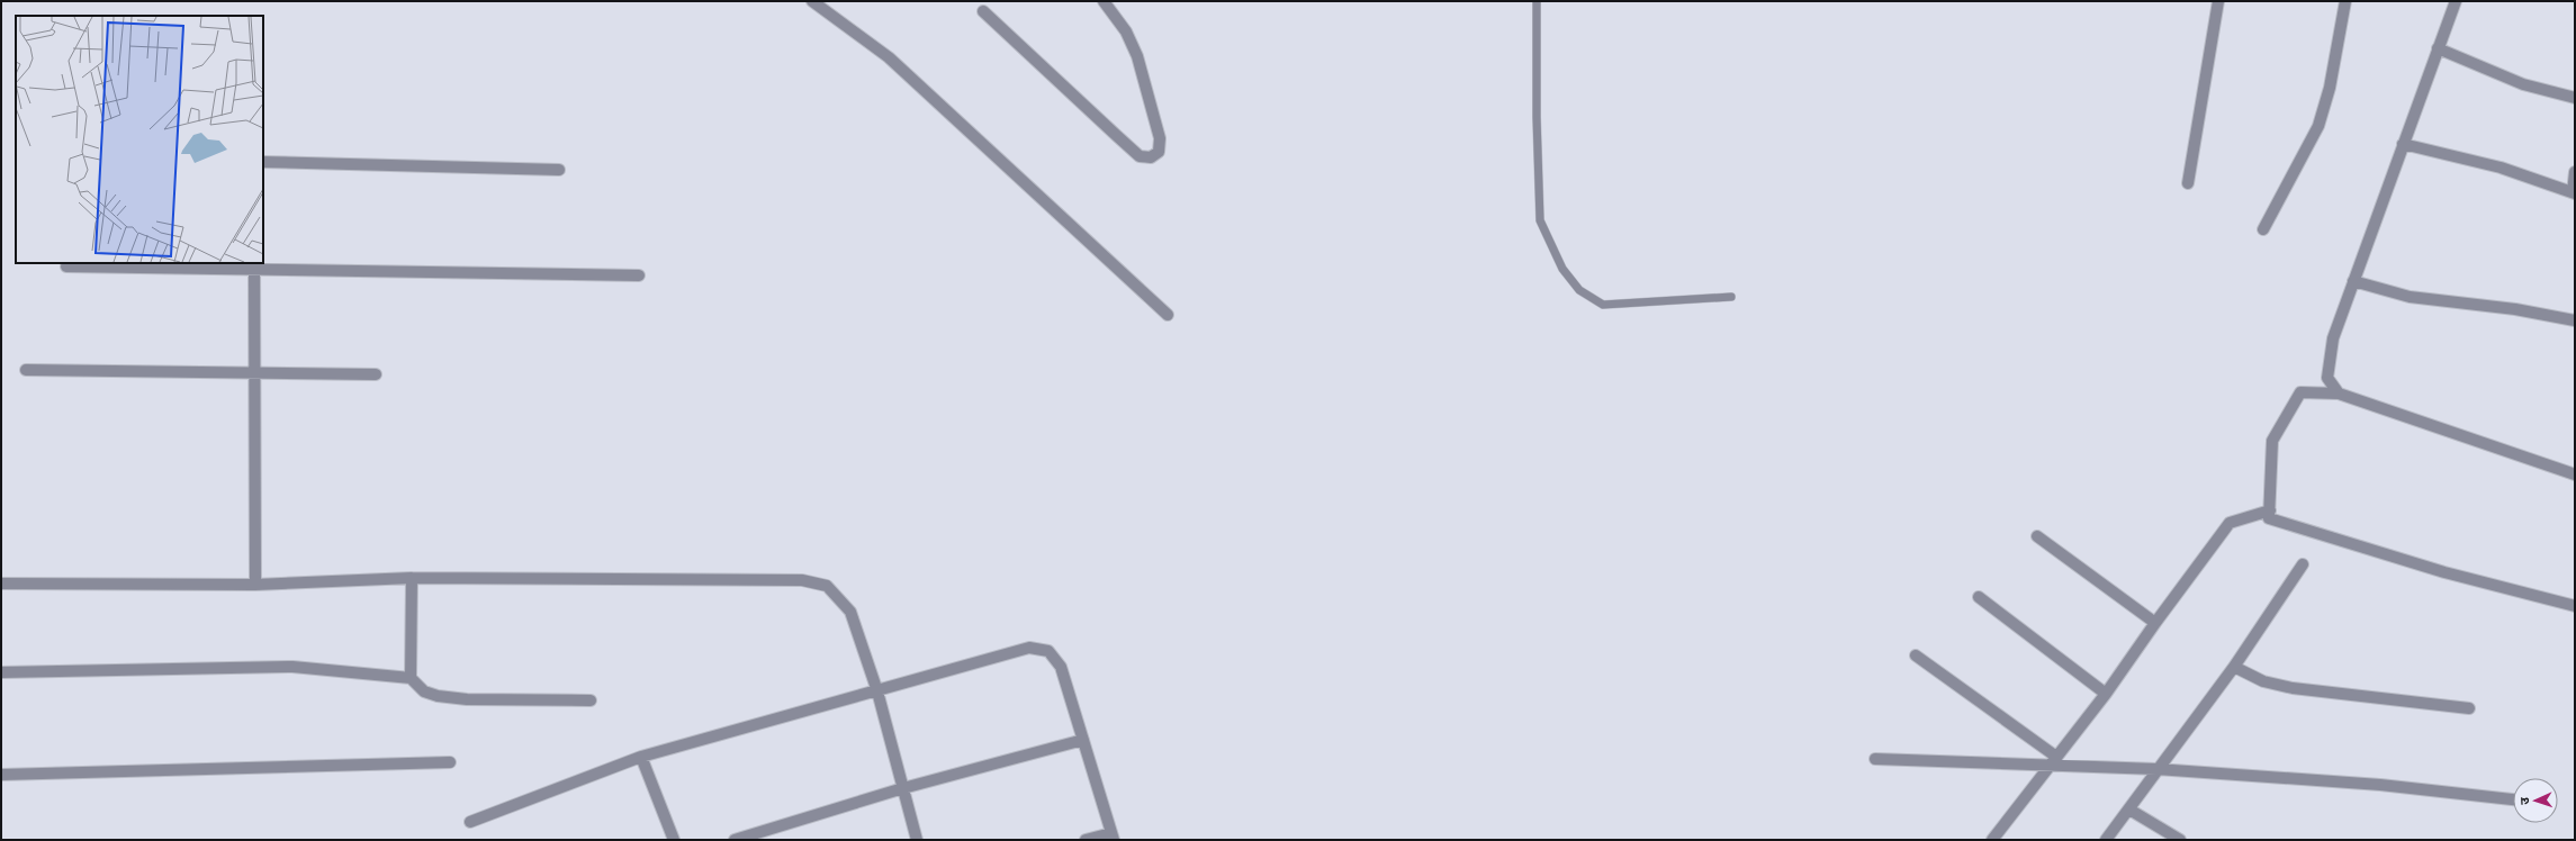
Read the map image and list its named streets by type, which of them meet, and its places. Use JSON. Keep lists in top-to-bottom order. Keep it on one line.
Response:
{"north":"left"}
